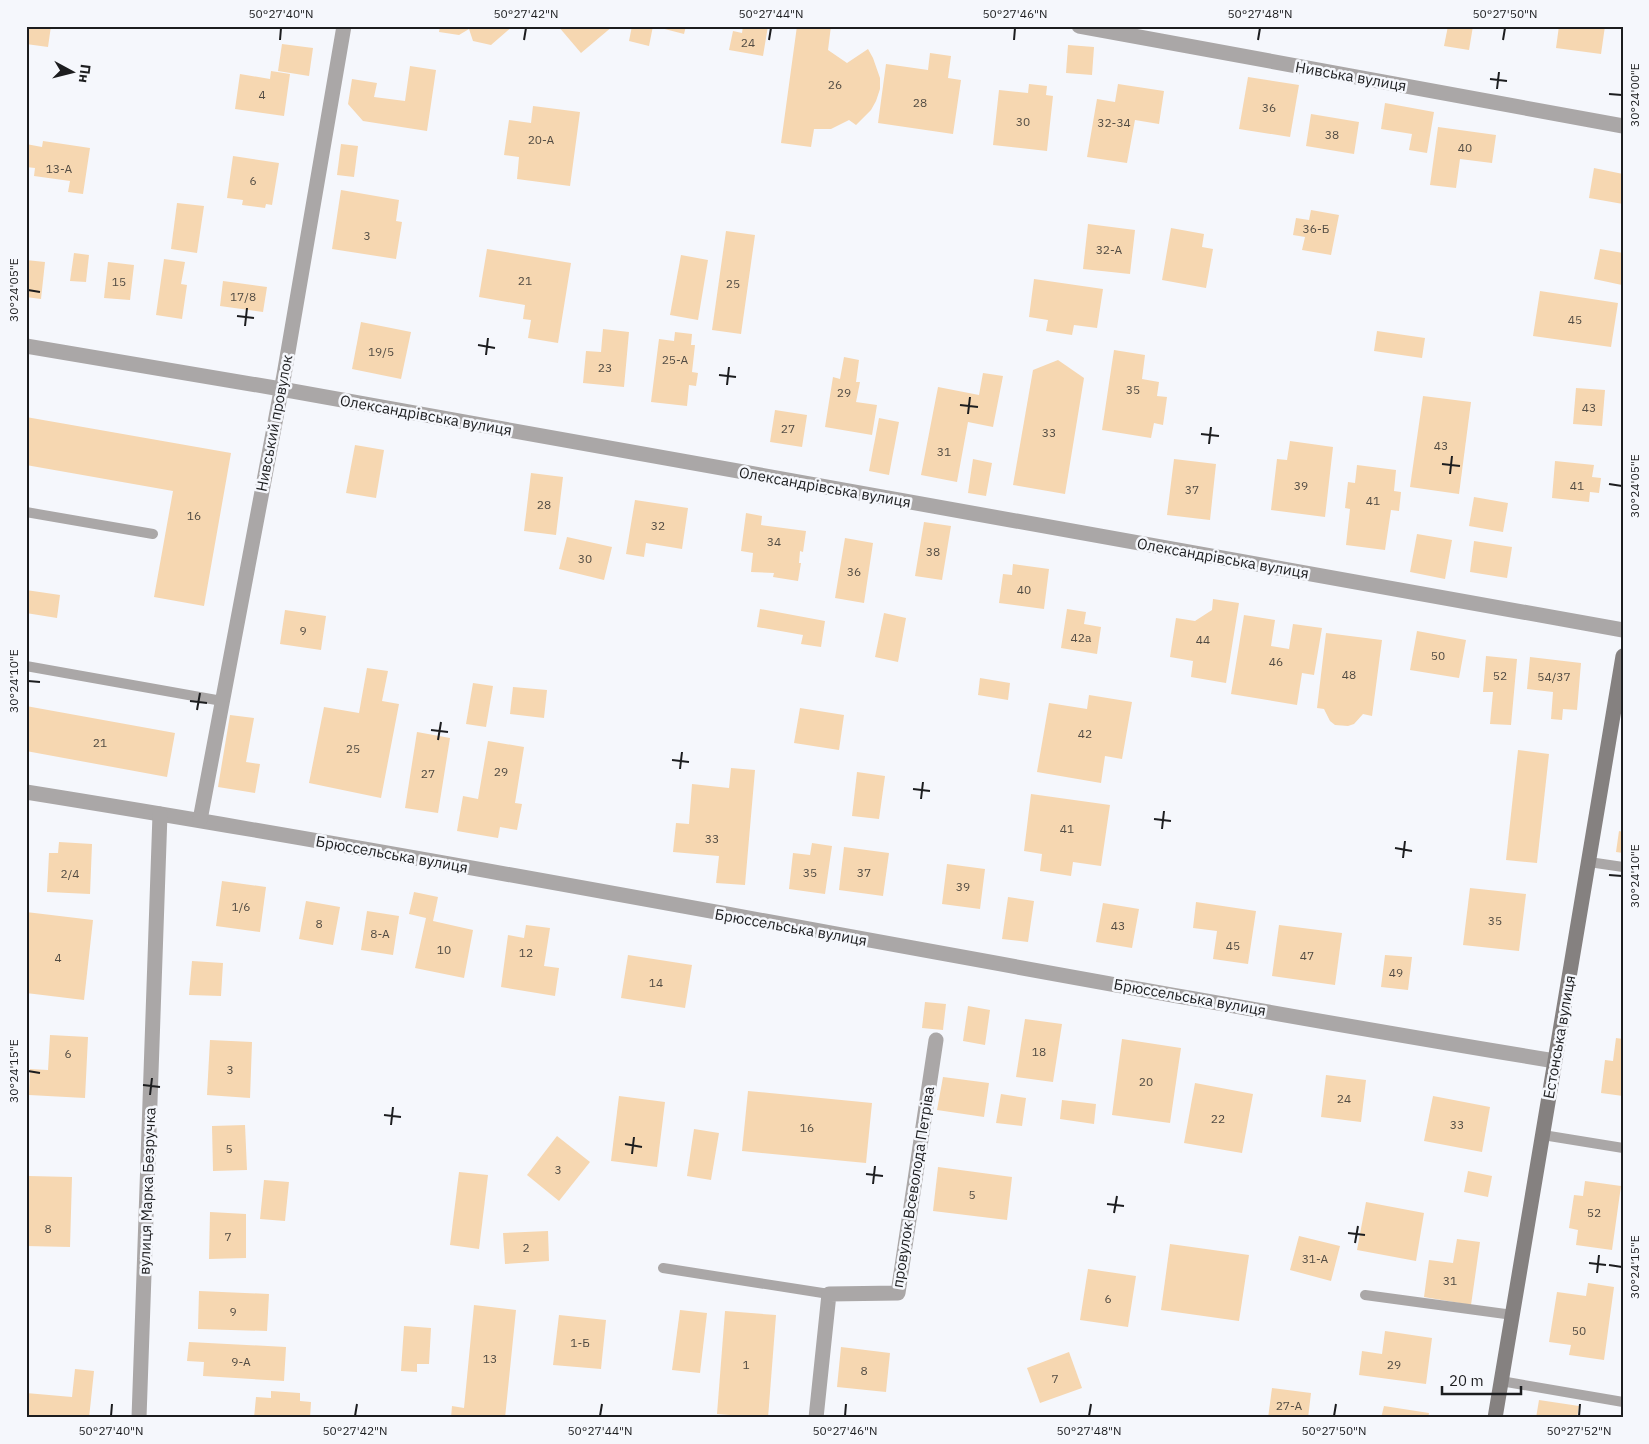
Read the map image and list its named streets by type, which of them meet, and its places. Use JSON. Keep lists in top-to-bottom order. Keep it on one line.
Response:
{"streets":{"street":["Нивська вулиця","Олександрівська вулиця","Нивський провулок","Брюссельська вулиця","Естонська вулиця","провулок Всеволода Петріва","вулиця Марка Безручка"]},"crossings":[["Олександрівська вулиця","Нивський провулок"],["Нивський провулок","Брюссельська вулиця"],["Брюссельська вулиця","Естонська вулиця"],["Брюссельська вулиця","вулиця Марка Безручка"]],"house_numbers":["24","26","4","28","36","30","32-34","38","20-А","40","13-А","6","36-Б","3","32-А","21","15","25","17/8","45","19/5","25-А","23","35","29","43","27","33","43","31","39","41","37","41","28","16","32","34","38","30","36","40","9","42а","44","50","46","48","52","54/37","42","21","25","29","27","41","33","35","37","2/4","39","1/6","35","8","43","8-А","45","10","12","47","4","49","14","18","6","3","20","24","22","33","16","5","3","5","52","8","7","2","31-А","31","6","9","50","1-Б","13","9-А","1","29","8","7","27-А"],"scale_bar":"20 m","north":"right","coordinates":["50°27'40\"N","50°27'42\"N","50°27'44\"N","50°27'46\"N","50°27'48\"N","50°27'50\"N","30°24'00\"E","30°24'05\"E","30°24'10\"E","30°24'15\"E","50°27'52\"N"]}
